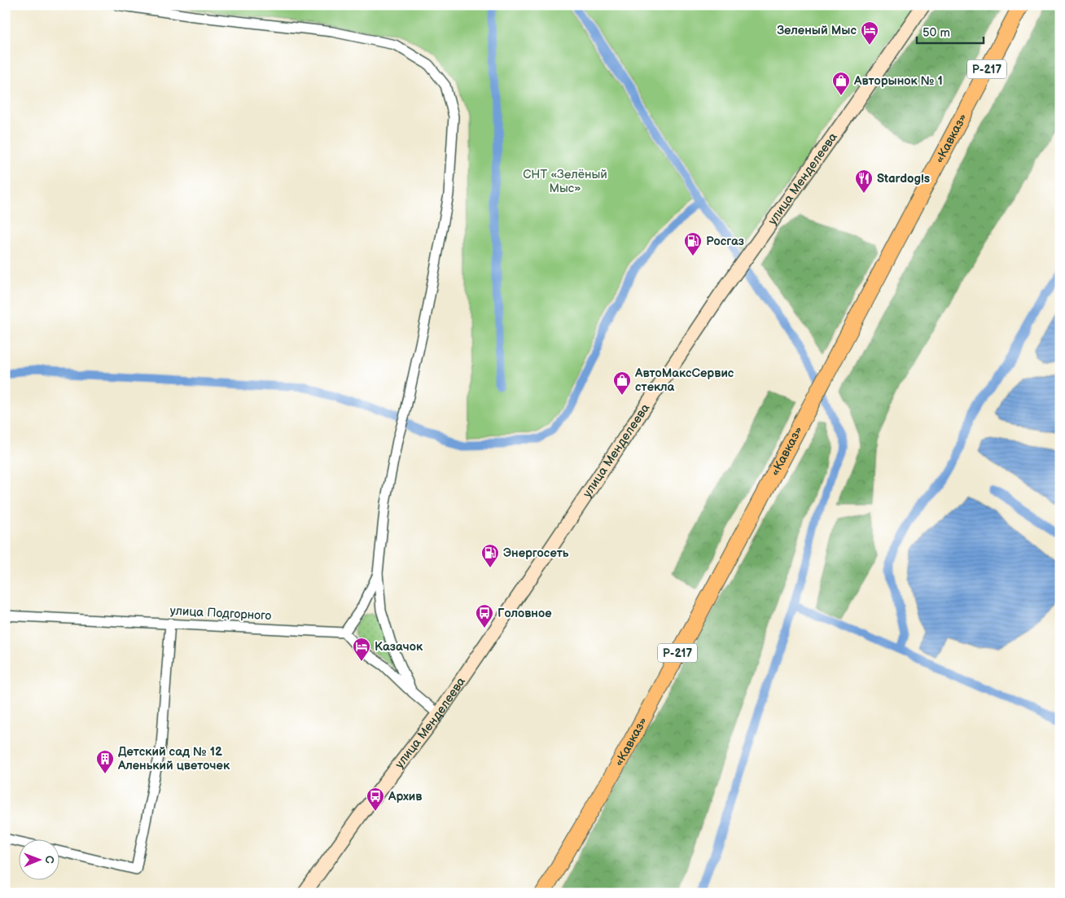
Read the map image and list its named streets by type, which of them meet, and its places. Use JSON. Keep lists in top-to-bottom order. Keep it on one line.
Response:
{"streets":{"highway":["Р-217","«Кавказ»"],"main road":["улица Менделеева"],"street":["улица Подгорного"]},"parks":["СНТ «Зелёный Мыс»"],"places":{"hotel":["Зеленый Мыс","Казачок"],"shop":["Авторынок № 1","АвтоМаксСервис стекла"],"restaurant":["Stardog!s"],"fuel station":["Росгаз","Энергосеть"],"bus stop":["Головное","Архив"],"building":["Детский сад № 12 Аленький цветочек"]},"scale_bar":"50 m","north":"right"}
